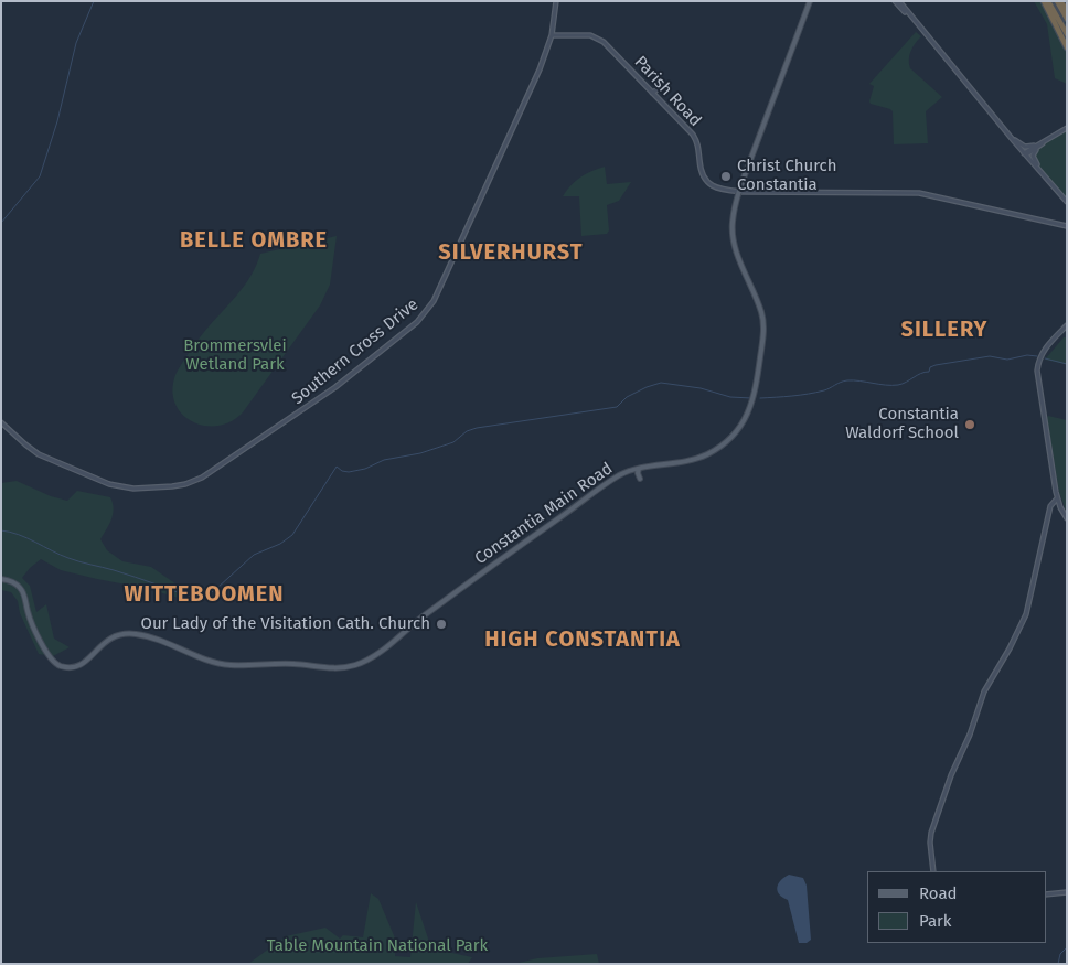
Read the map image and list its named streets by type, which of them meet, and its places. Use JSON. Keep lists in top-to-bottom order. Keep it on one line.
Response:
{"streets":{"main road":["Constantia Main Road"],"street":["Parish Road","Southern Cross Drive"]},"crossings":[["Parish Road","Southern Cross Drive"],["Parish Road","Constantia Main Road"]],"districts":["BELLE OMBRE","SILVERHURST","SILLERY","WITTEBOOMEN","HIGH CONSTANTIA"],"parks":["Brommersvlei Wetland Park","Table Mountain National Park"],"places":["Christ Church Constantia","Constantia Waldorf School","Our Lady of the Visitation Cath. Church"],"legend":["Road","Park"]}
